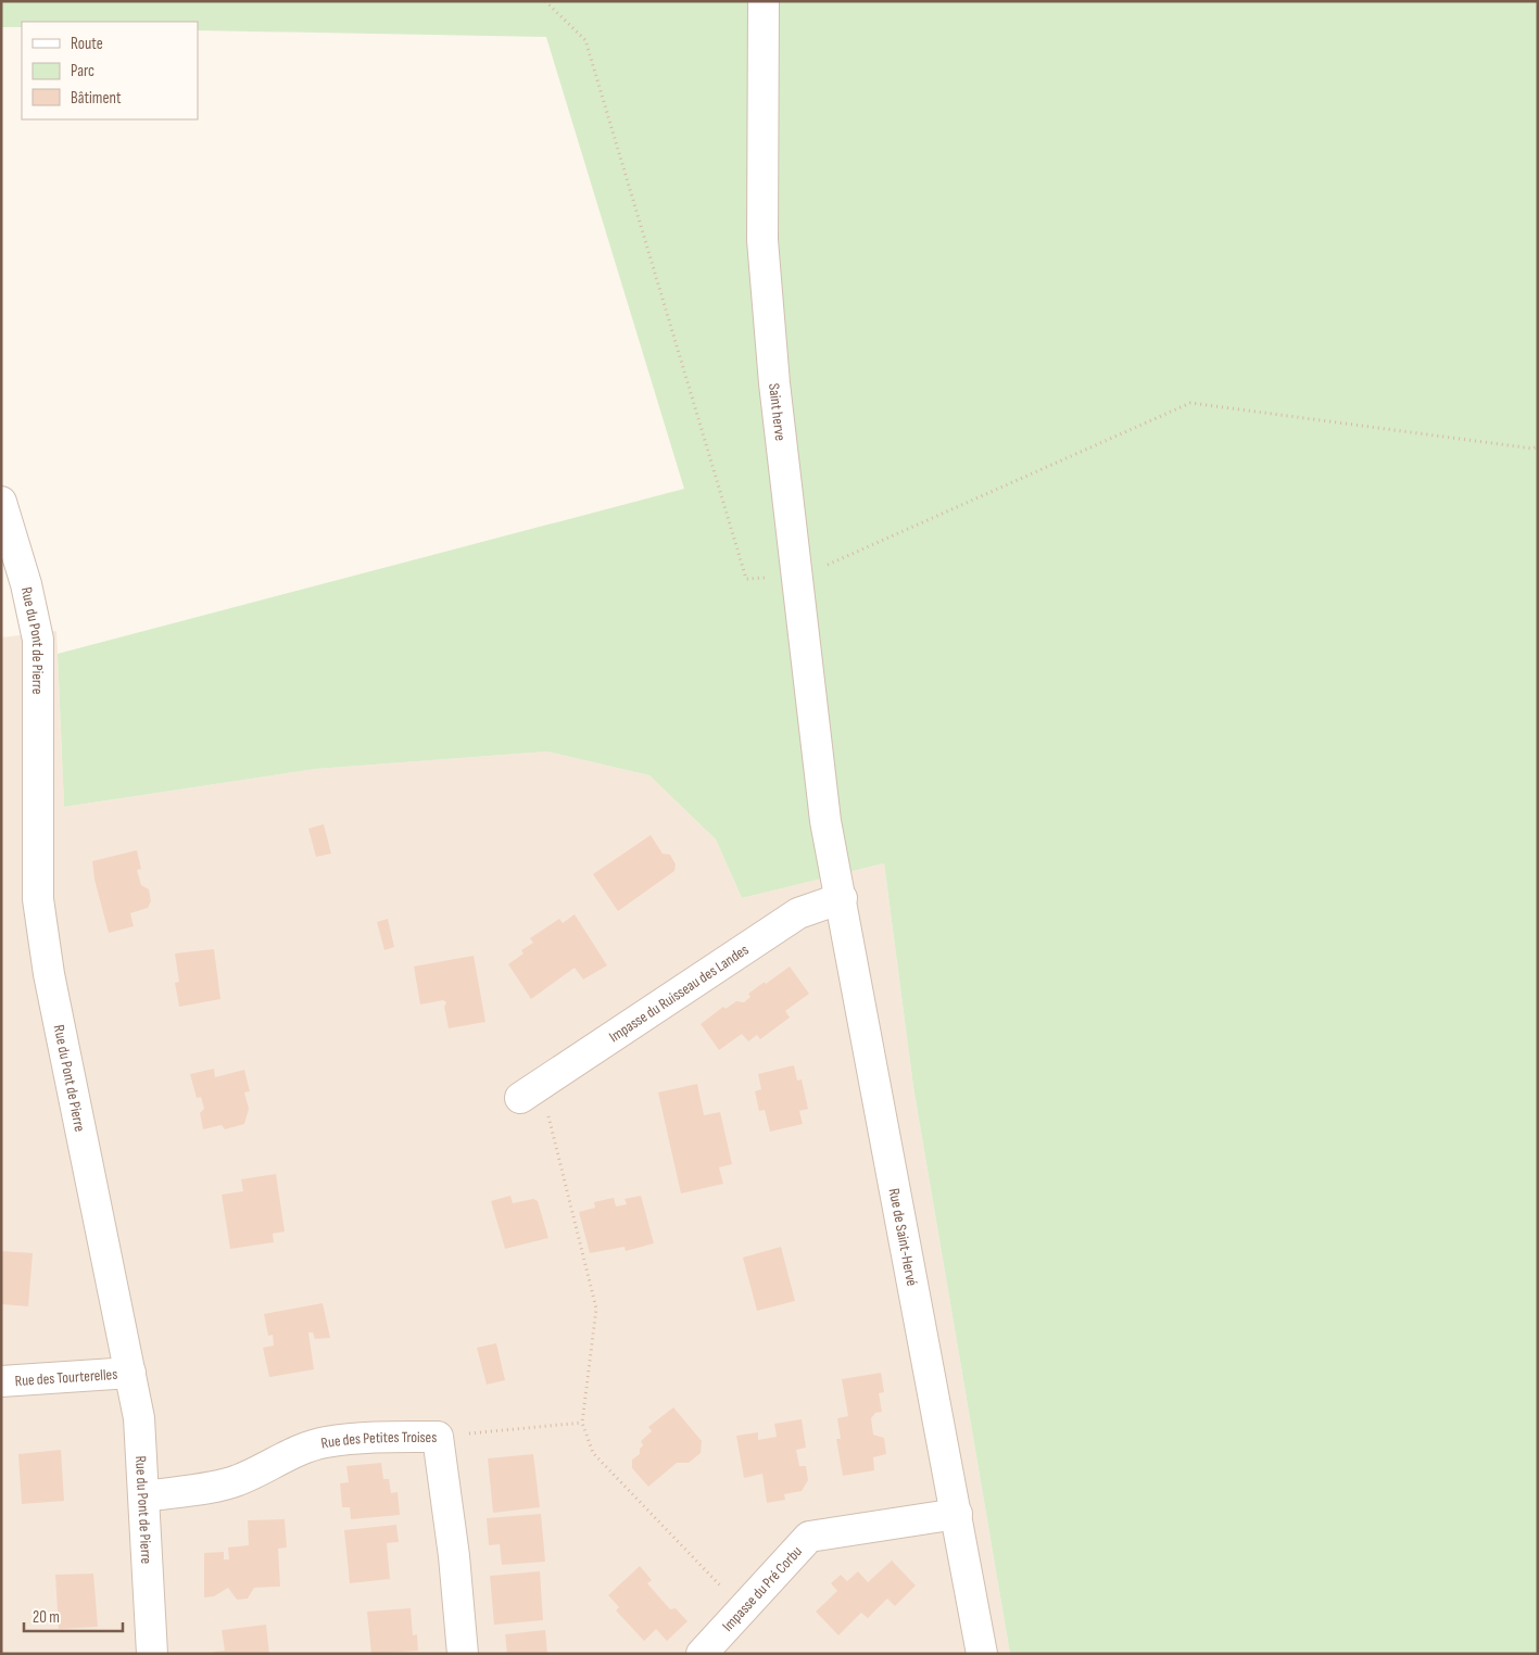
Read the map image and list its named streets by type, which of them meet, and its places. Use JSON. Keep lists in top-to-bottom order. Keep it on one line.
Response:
{"streets":{"street":["Saint herve","Rue du Pont de Pierre","Impasse du Ruisseau des Landes","Rue de Saint-Hervé","Rue des Tourterelles","Rue des Petites Troises","Impasse du Pré Corbu"]},"crossings":[["Saint herve","Rue de Saint-Hervé"],["Rue du Pont de Pierre","Rue des Tourterelles"],["Rue du Pont de Pierre","Rue des Petites Troises"],["Impasse du Ruisseau des Landes","Rue de Saint-Hervé"],["Rue de Saint-Hervé","Impasse du Pré Corbu"]],"legend":["Route","Parc","Bâtiment"],"scale_bar":"20 m"}
